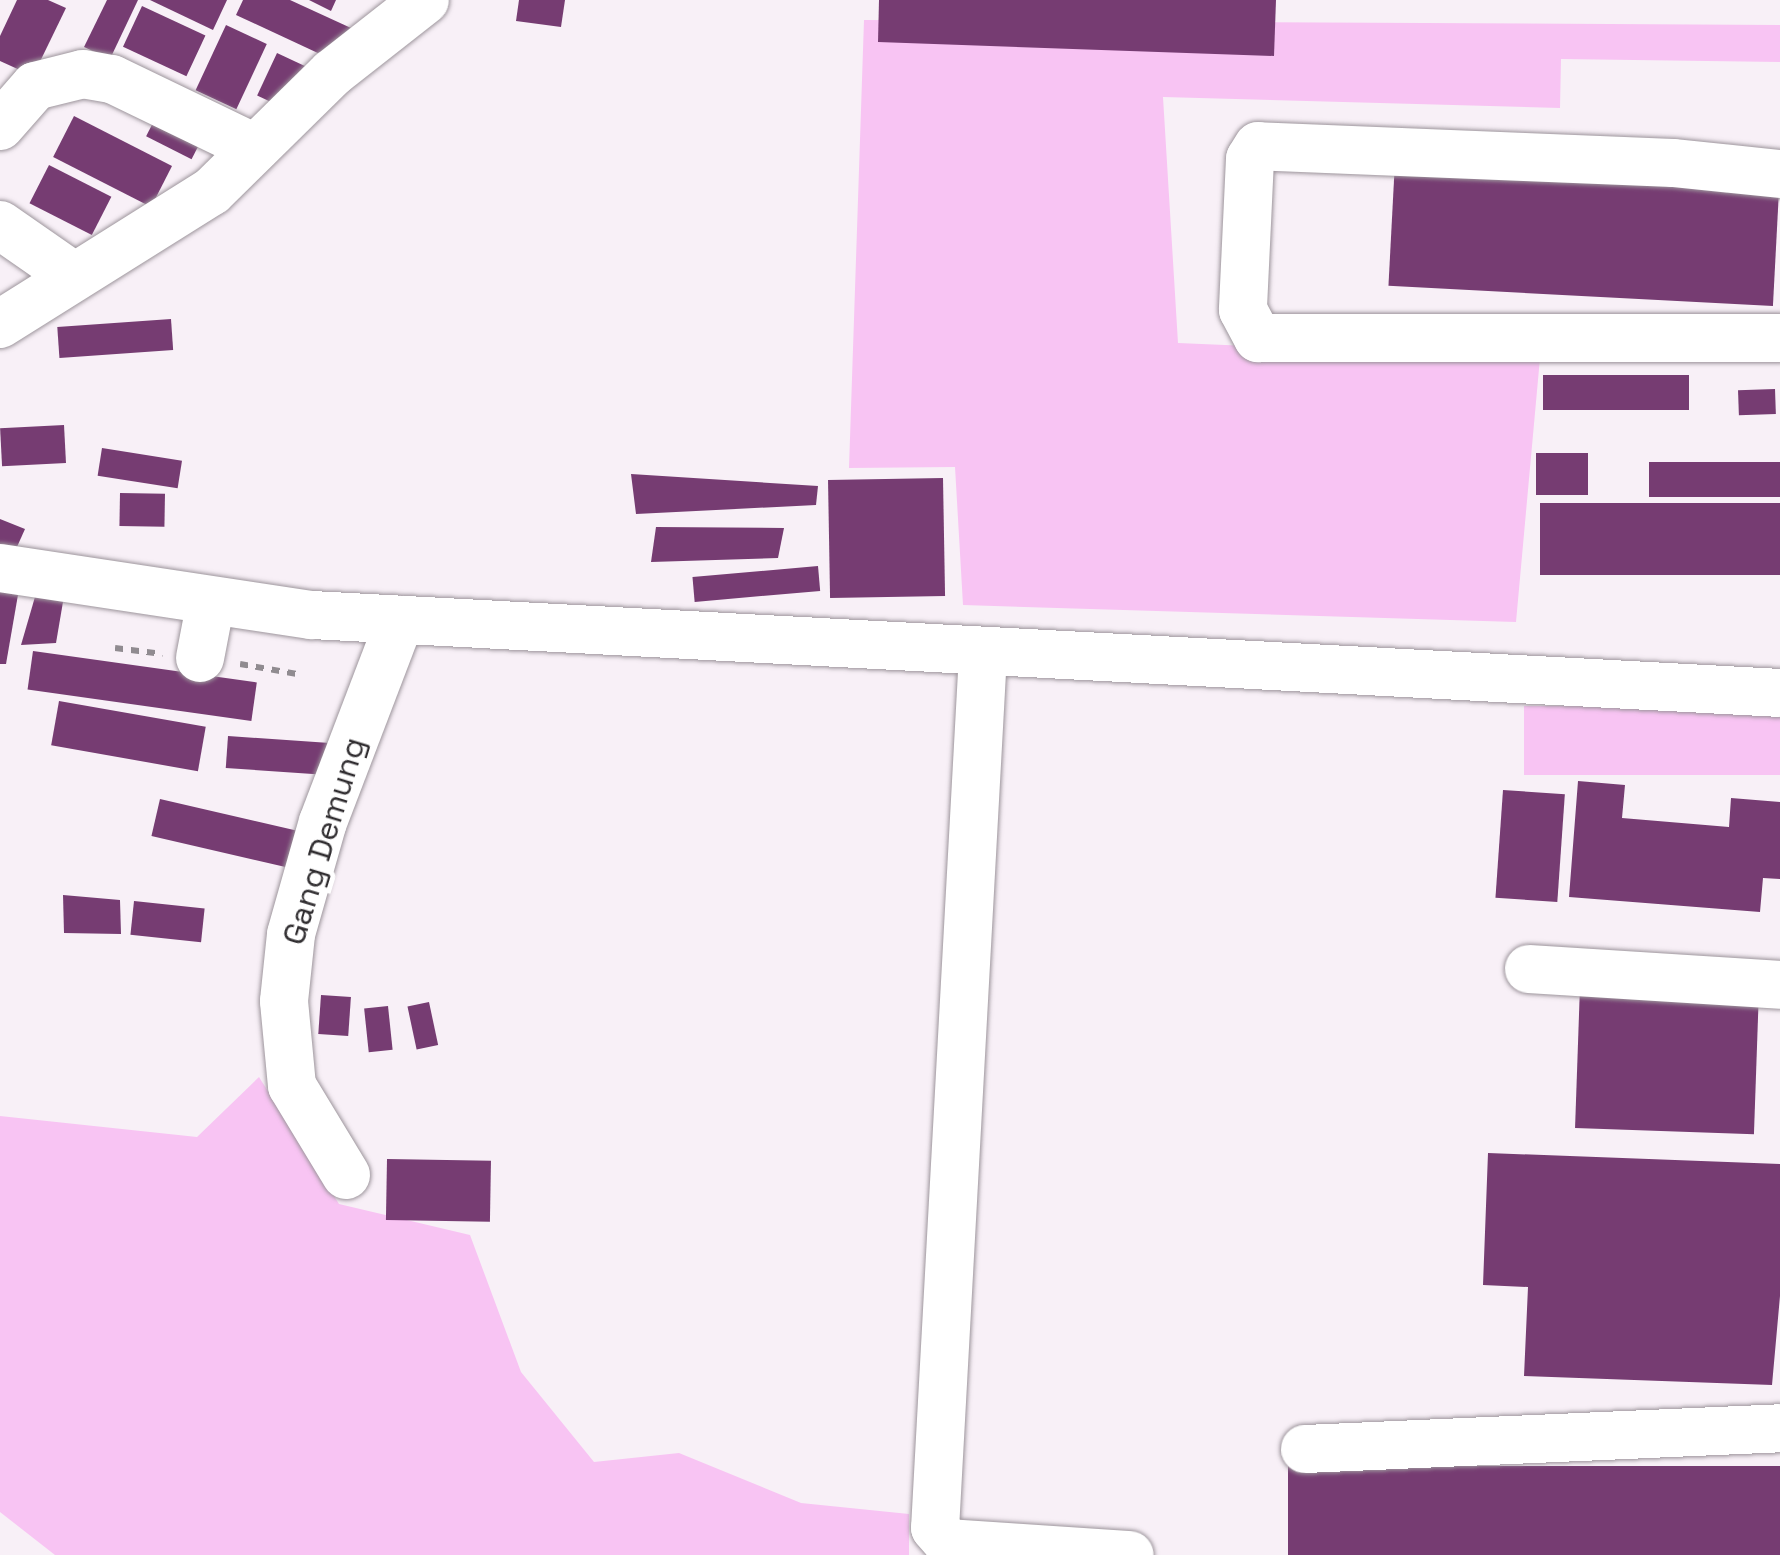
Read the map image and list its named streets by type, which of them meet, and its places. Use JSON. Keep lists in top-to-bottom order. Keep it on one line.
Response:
{"streets":{"street":["Gang Demung"]}}
